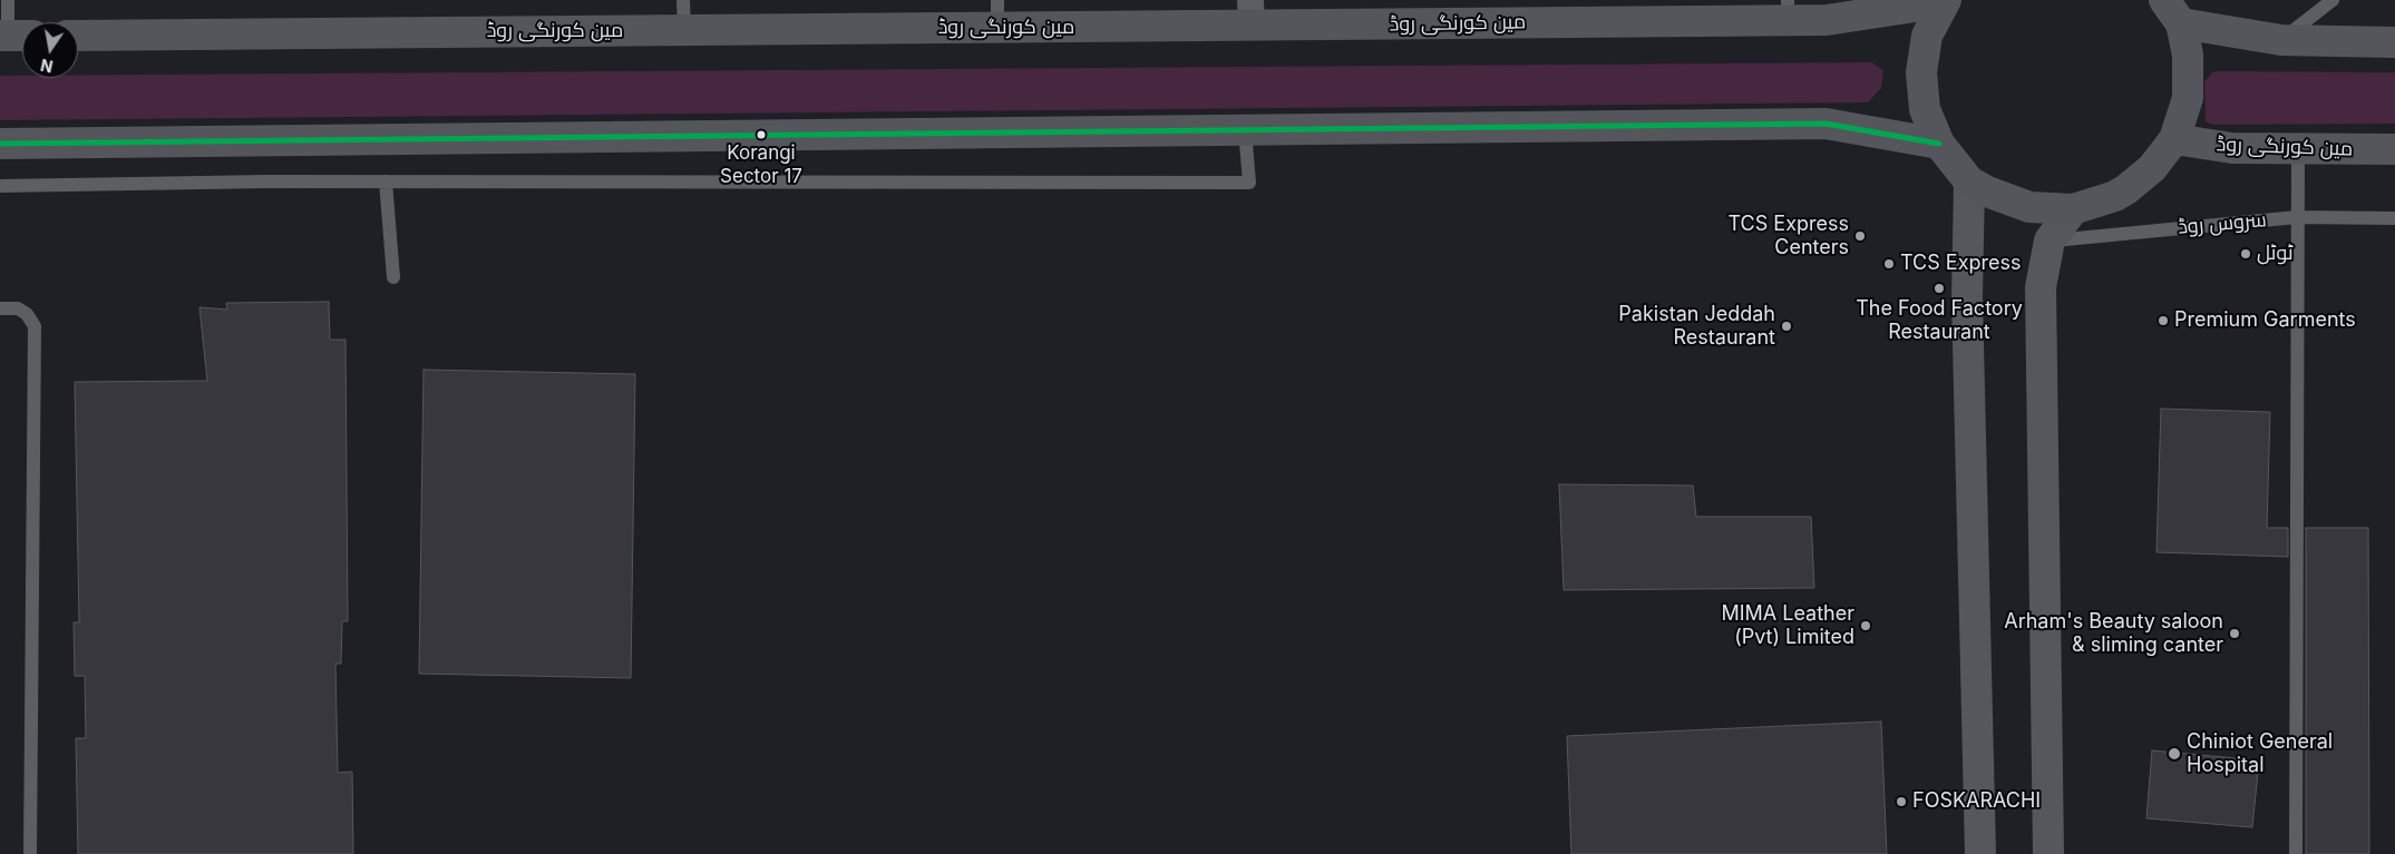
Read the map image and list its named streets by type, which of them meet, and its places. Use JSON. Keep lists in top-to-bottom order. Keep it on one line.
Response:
{"streets":{"main road":["مین کورنگی روڈ"],"lane":["سروس روڈ"]},"places":["Korangi Sector 17","TCS Express Centers","ٹوٹل","TCS Express","The Food Factory Restaurant","Premium Garments","Pakistan Jeddah Restaurant","MIMA Leather (Pvt) Limited","Arham's Beauty saloon & sliming canter","Chiniot General Hospital","FOSKARACHI"],"north":"bottom"}
